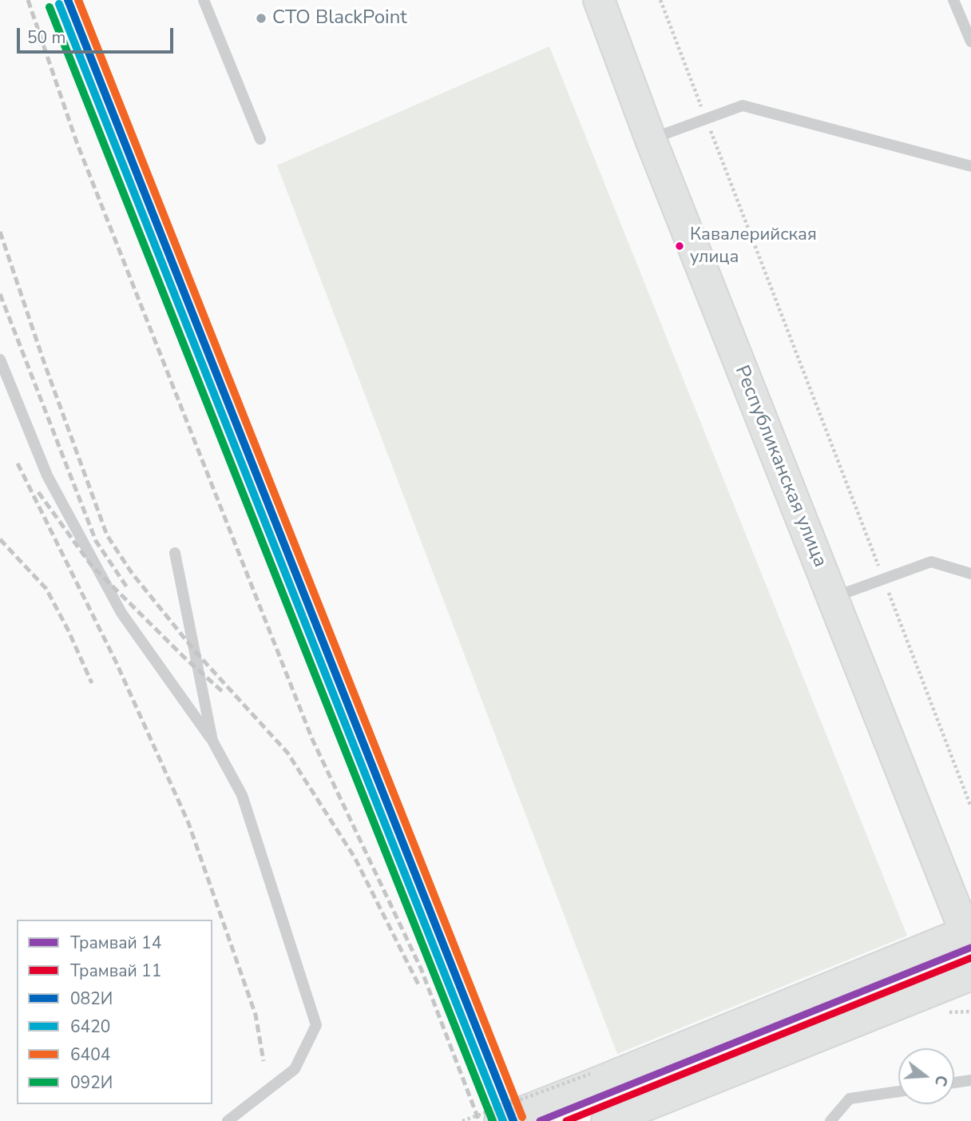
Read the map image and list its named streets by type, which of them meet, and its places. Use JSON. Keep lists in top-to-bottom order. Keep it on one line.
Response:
{"streets":{"main road":["Республиканская улица"]},"places":["СТО BlackPoint","Кавалерийская улица"],"lines":["transit line 082И","transit line 6404","transit line 6420","transit line 092И","tram line 14","tram line 11"],"legend":["Трамвай 14","Трамвай 11","082И","6420","6404","092И"],"scale_bar":"50 m","north":"right"}
